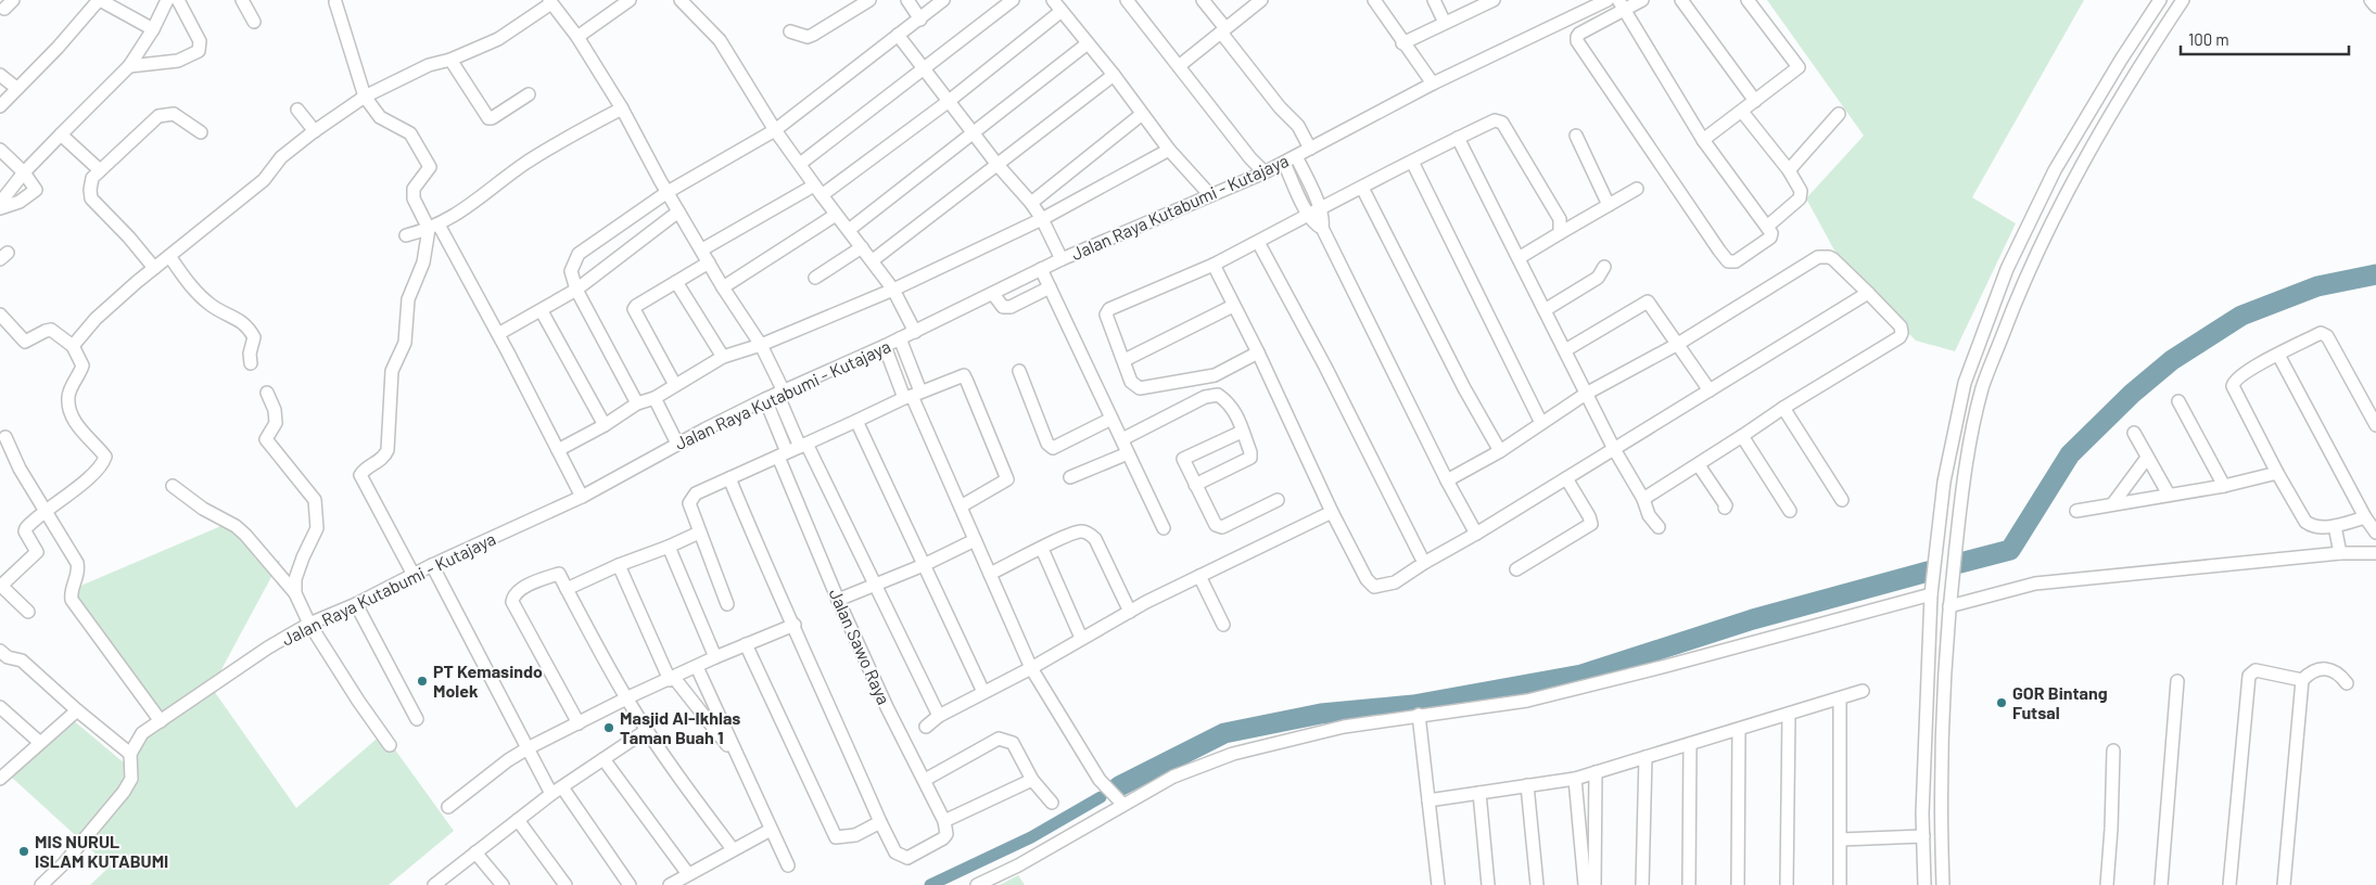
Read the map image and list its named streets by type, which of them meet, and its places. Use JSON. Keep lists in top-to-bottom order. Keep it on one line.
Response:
{"streets":{"street":["Jalan Raya Kutabumi - Kutajaya","Jalan Sawo Raya"]},"crossings":[["Jalan Raya Kutabumi - Kutajaya","Jalan Sawo Raya"]],"places":["PT Kemasindo Molek","GOR Bintang Futsal","Masjid Al-Ikhlas Taman Buah 1","MIS NURUL ISLAM KUTABUMI"],"scale_bar":"100 m"}
